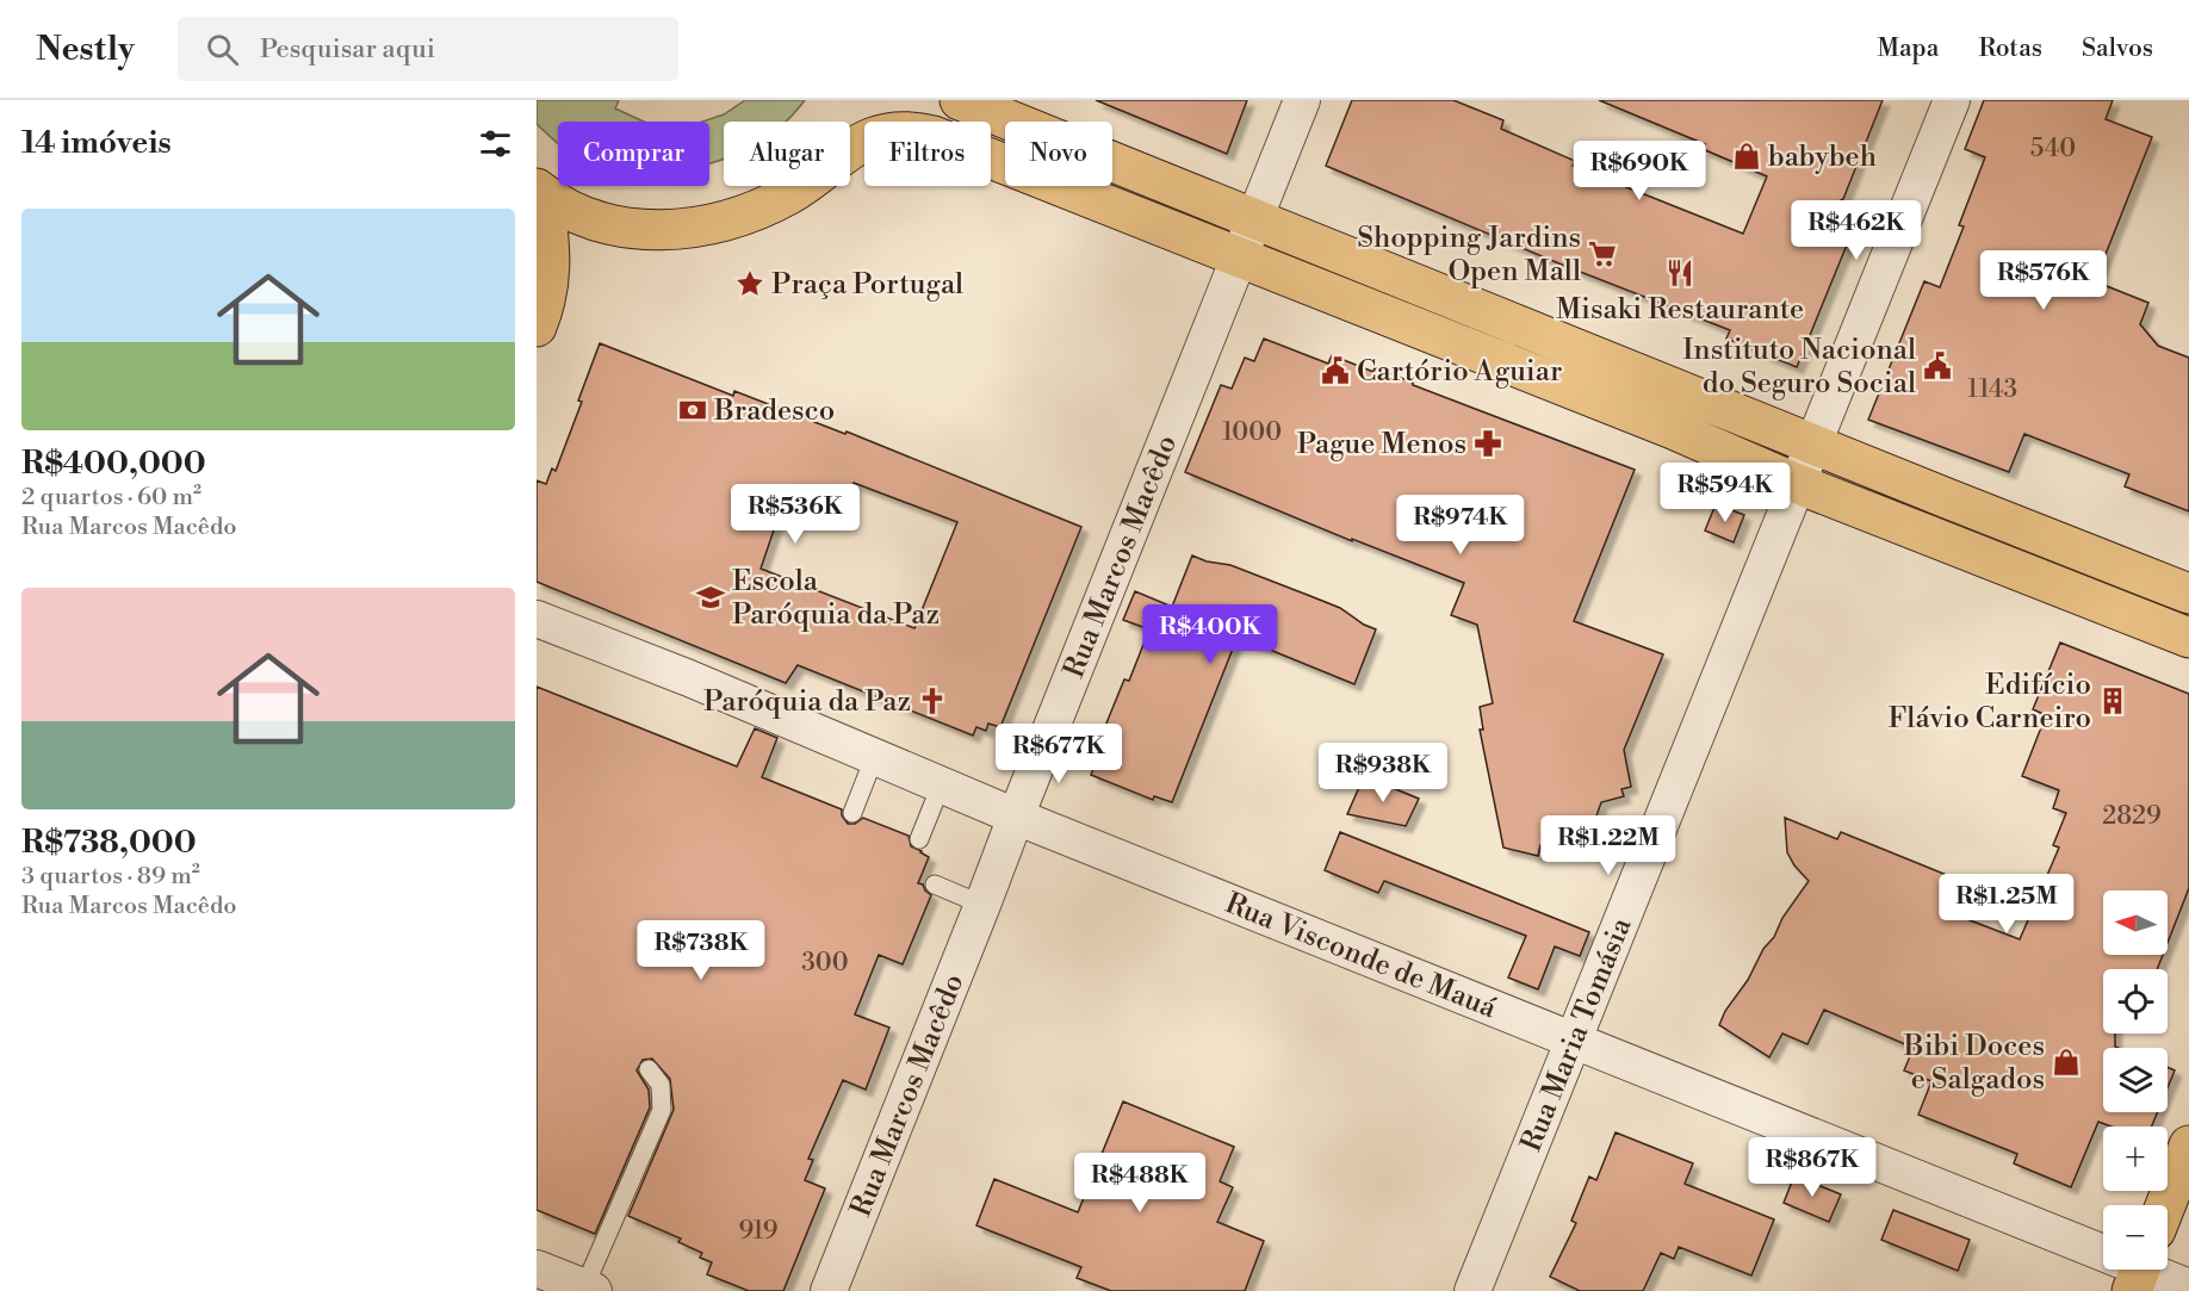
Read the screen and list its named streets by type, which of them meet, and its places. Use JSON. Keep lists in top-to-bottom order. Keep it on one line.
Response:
{"streets":{"street":["Rua Marcos Macêdo","Rua Visconde de Mauá","Rua Maria Tomásia"]},"crossings":[["Rua Marcos Macêdo","Rua Visconde de Mauá"],["Rua Visconde de Mauá","Rua Maria Tomásia"]],"places":{"shop":["babybeh","Bibi Doces e Salgados"],"supermarket":["Shopping Jardins Open Mall"],"restaurant":["Misaki Restaurante"],"place":["Praça Portugal"],"public building":["Instituto Nacional do Seguro Social","Cartório Aguiar"],"bank":["Bradesco"],"pharmacy":["Pague Menos"],"school or university":["Escola Paróquia da Paz"],"church":["Paróquia da Paz"],"building":["Edifício Flávio Carneiro"]},"house_numbers":["540","1143","1000","2829","300","919"],"north":"left","page":{"header":"Nestly","search":"Pesquisar aqui","nav":["Mapa","Rotas","Salvos"],"heading":"14 imóveis","chip":["Comprar","Alugar","Filtros","Novo"],"price":["R$690K","R$462K","R$576K","R$594K","R$536K","R$974K","R$400K","R$677K","R$938K","R$1.22M","R$1.25M","R$738K","R$867K","R$488K"],"list":[{"name":"R$400,000","note":"2 quartos · 60 m² · Rua Marcos Macêdo"},{"name":"R$738,000","note":"3 quartos · 89 m² · Rua Marcos Macêdo"}],"map_buttons":["+","−"]}}
